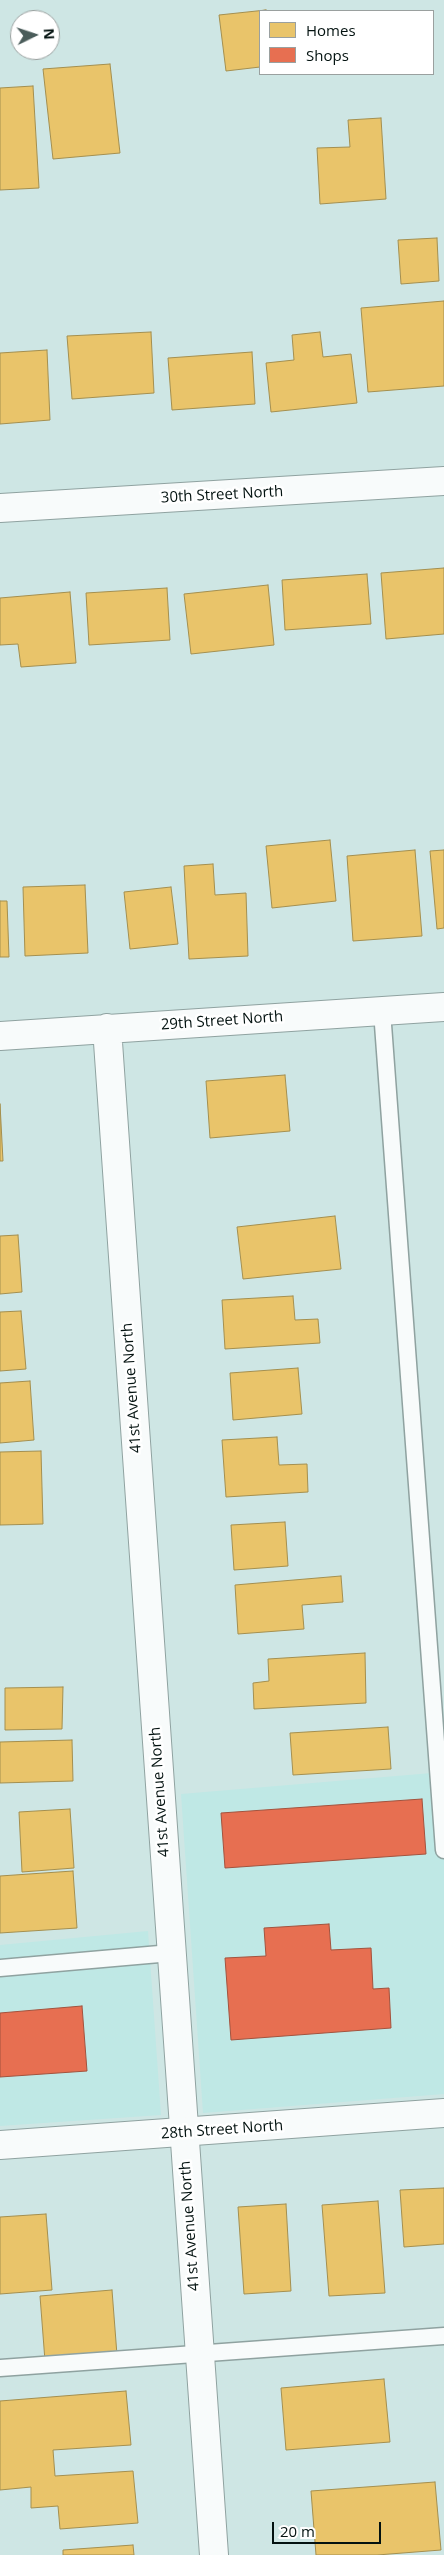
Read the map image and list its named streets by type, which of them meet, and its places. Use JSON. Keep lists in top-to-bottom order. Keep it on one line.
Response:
{"streets":{"street":["30th Street North","29th Street North","41st Avenue North","28th Street North"]},"crossings":[["29th Street North","41st Avenue North"],["41st Avenue North","28th Street North"]],"legend":["Homes","Shops"],"scale_bar":"20 m","north":"right"}
